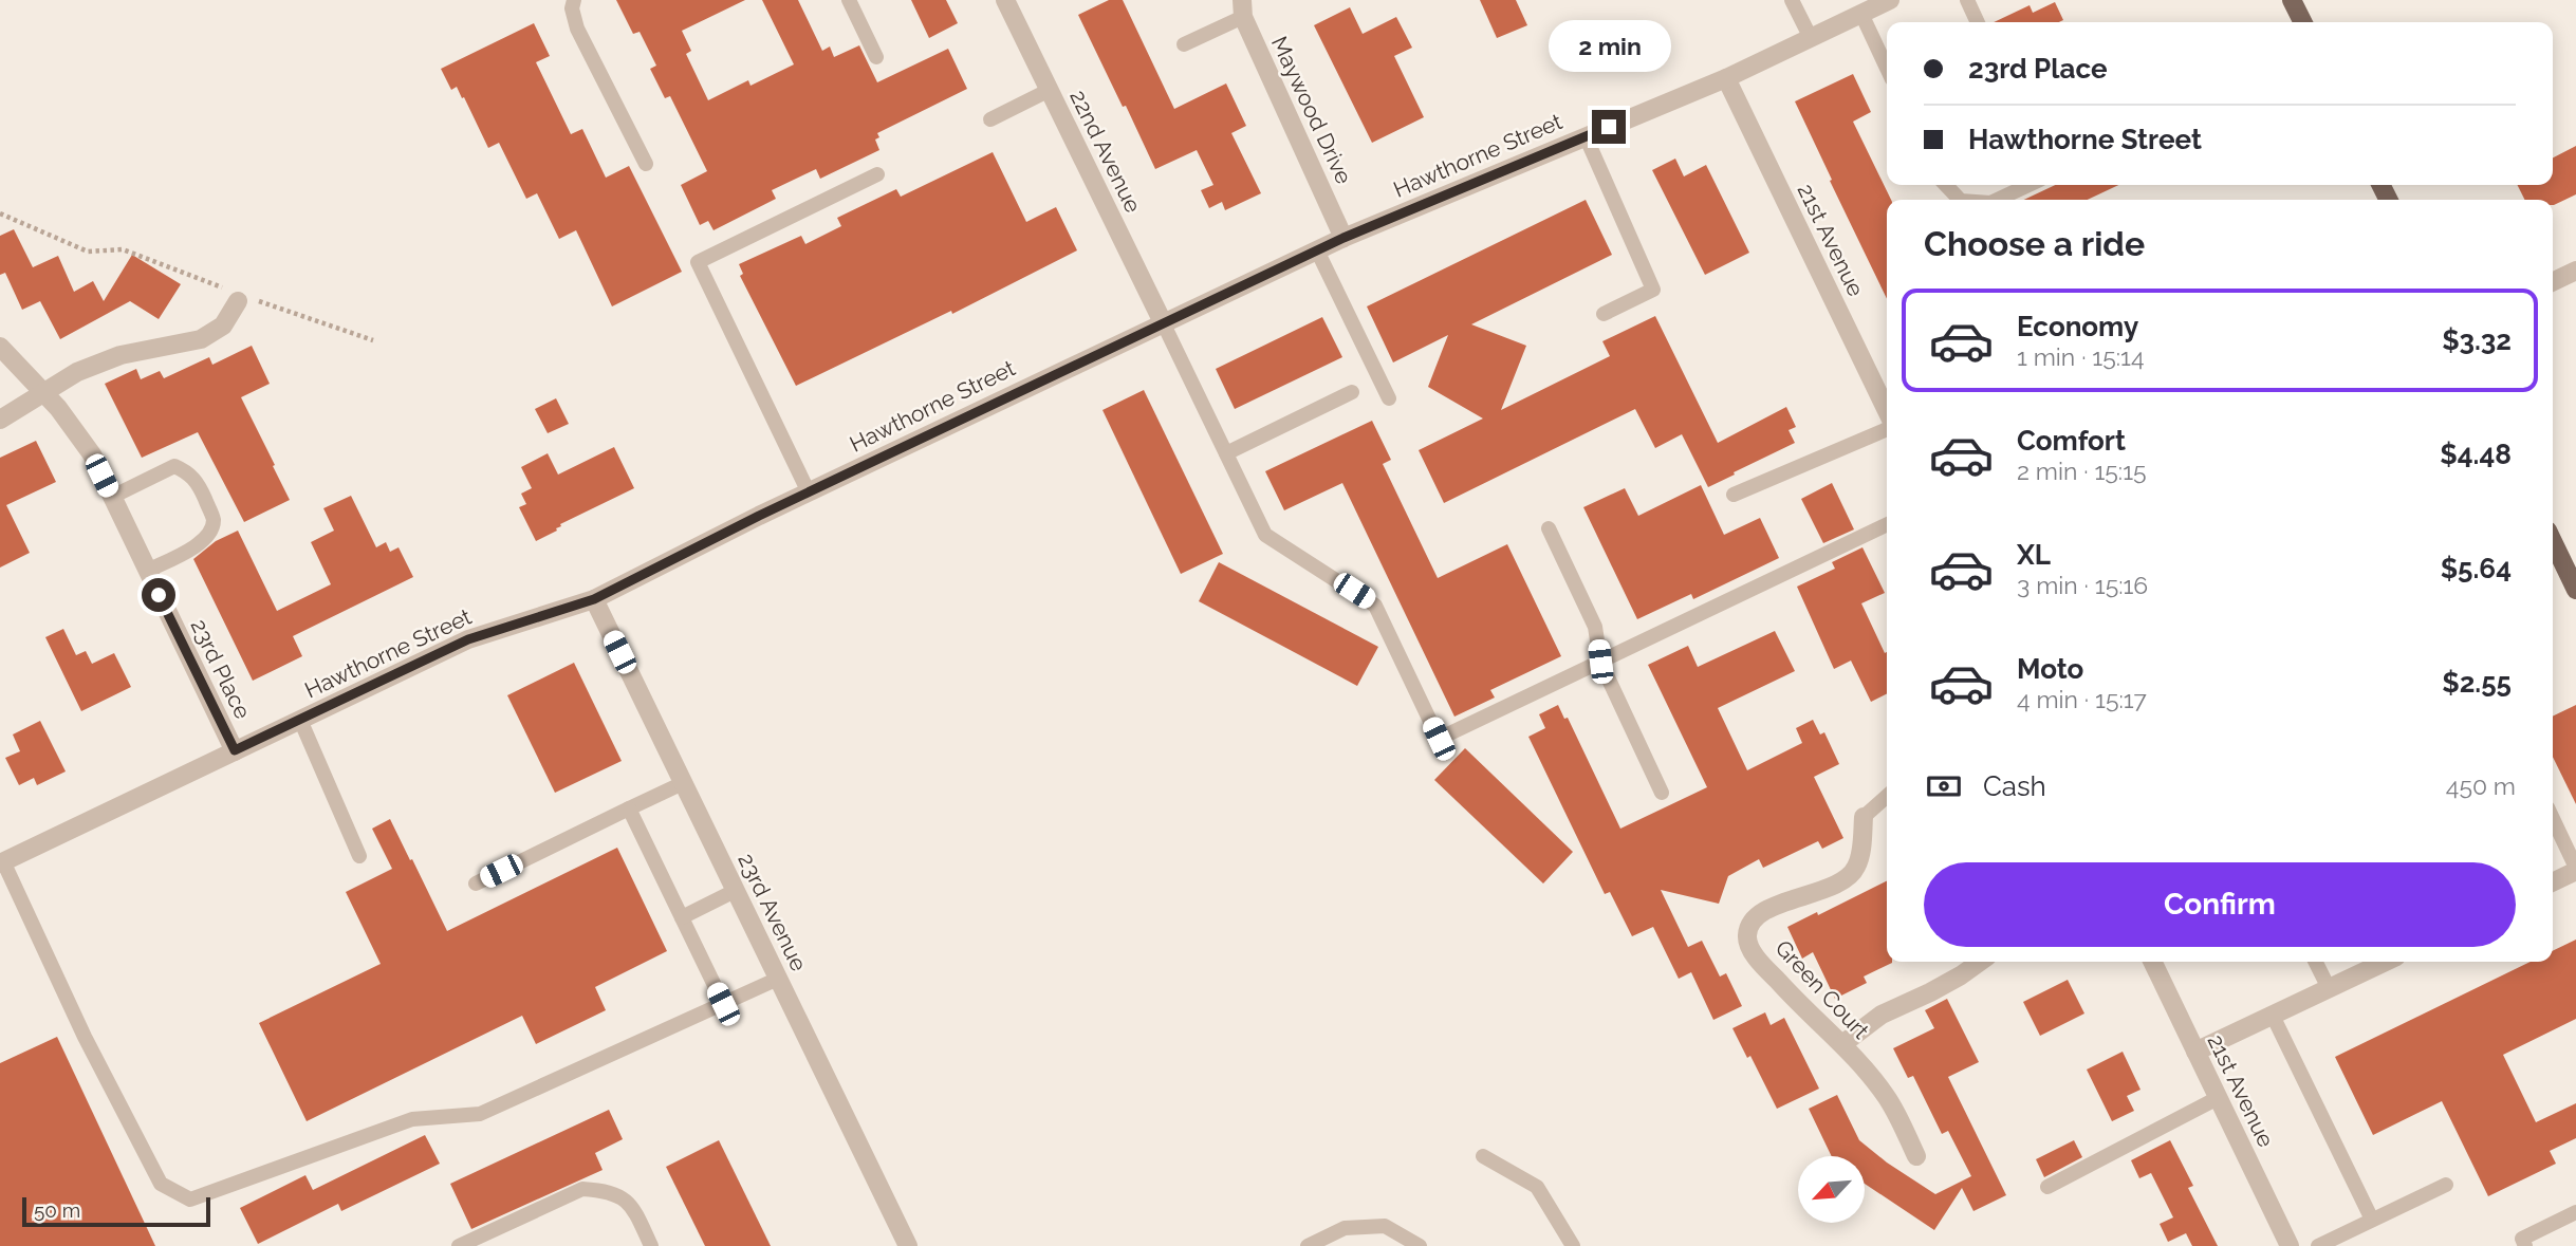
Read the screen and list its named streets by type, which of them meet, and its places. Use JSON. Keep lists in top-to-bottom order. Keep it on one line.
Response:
{"streets":{"street":["Maywood Drive","22nd Avenue","Hawthorne Street","21st Avenue","23rd Place","23rd Avenue","Green Court"]},"crossings":[["Maywood Drive","Hawthorne Street"],["22nd Avenue","Hawthorne Street"],["Hawthorne Street","21st Avenue"],["Hawthorne Street","23rd Place"],["Hawthorne Street","23rd Avenue"]],"scale_bar":"50 m","north":"bottom left","page":{"bubble":"2 min","banner":["23rd Place","Hawthorne Street"],"heading":"Choose a ride","list":[{"name":"Economy","note":"1 min · 15:14","value":"$3.32"},{"name":"Comfort","note":"2 min · 15:15","value":"$4.48"},{"name":"XL","note":"3 min · 15:16","value":"$5.64"},{"name":"Moto","note":"4 min · 15:17","value":"$2.55"}],"pay":["Cash","450 m"],"buttons":"Confirm","scale":"50 m"}}
